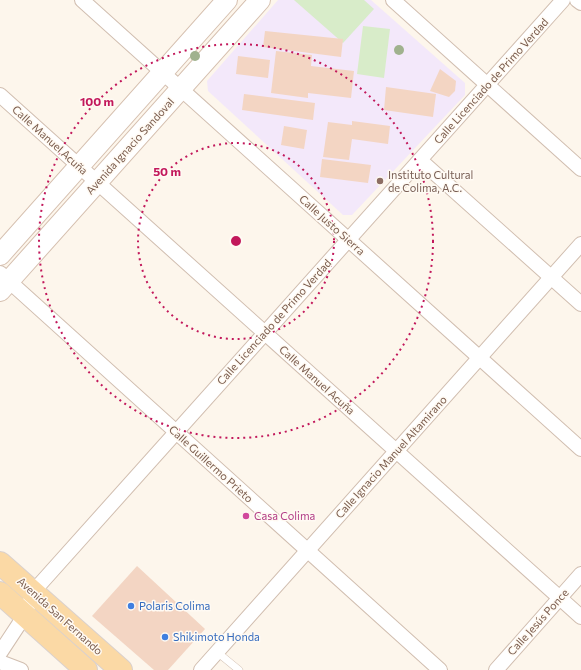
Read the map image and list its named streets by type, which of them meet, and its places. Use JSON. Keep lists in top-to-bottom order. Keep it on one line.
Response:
{"streets":{"main road":["Avenida Ignacio Sandoval","Avenida San Fernando"],"street":["Calle Licenciado de Primo Verdad","Calle Manuel Acuña","Calle Justo Sierra","Calle Ignacio Manuel Altamirano","Calle Guillermo Prieto","Calle Jesús Ponce"]},"crossings":[["Calle Licenciado de Primo Verdad","Calle Manuel Acuña"],["Calle Licenciado de Primo Verdad","Calle Justo Sierra"],["Calle Licenciado de Primo Verdad","Calle Guillermo Prieto"],["Calle Licenciado de Primo Verdad","Avenida San Fernando"],["Calle Manuel Acuña","Avenida Ignacio Sandoval"],["Calle Manuel Acuña","Calle Ignacio Manuel Altamirano"],["Calle Manuel Acuña","Calle Jesús Ponce"],["Avenida Ignacio Sandoval","Calle Justo Sierra"],["Avenida Ignacio Sandoval","Calle Guillermo Prieto"],["Calle Justo Sierra","Calle Ignacio Manuel Altamirano"],["Calle Ignacio Manuel Altamirano","Calle Guillermo Prieto"]],"places":["Instituto Cultural de Colima, A.C.","Casa Colima","Polaris Colima","Shikimoto Honda"],"rings":["100 m","50 m"]}
